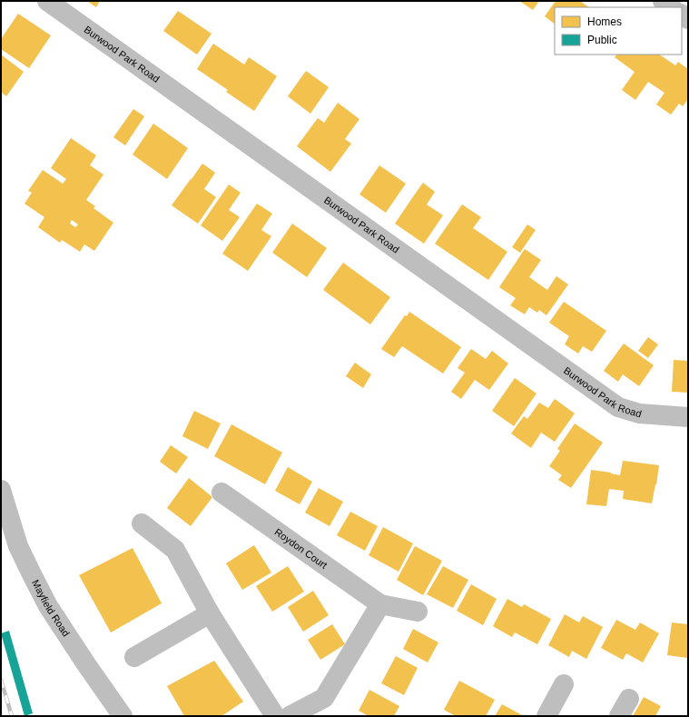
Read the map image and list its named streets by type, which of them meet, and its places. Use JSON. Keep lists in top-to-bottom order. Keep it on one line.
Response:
{"streets":{"street":["Burwood Park Road","Roydon Court","Mayfield Road"]},"legend":["Homes","Public"]}
